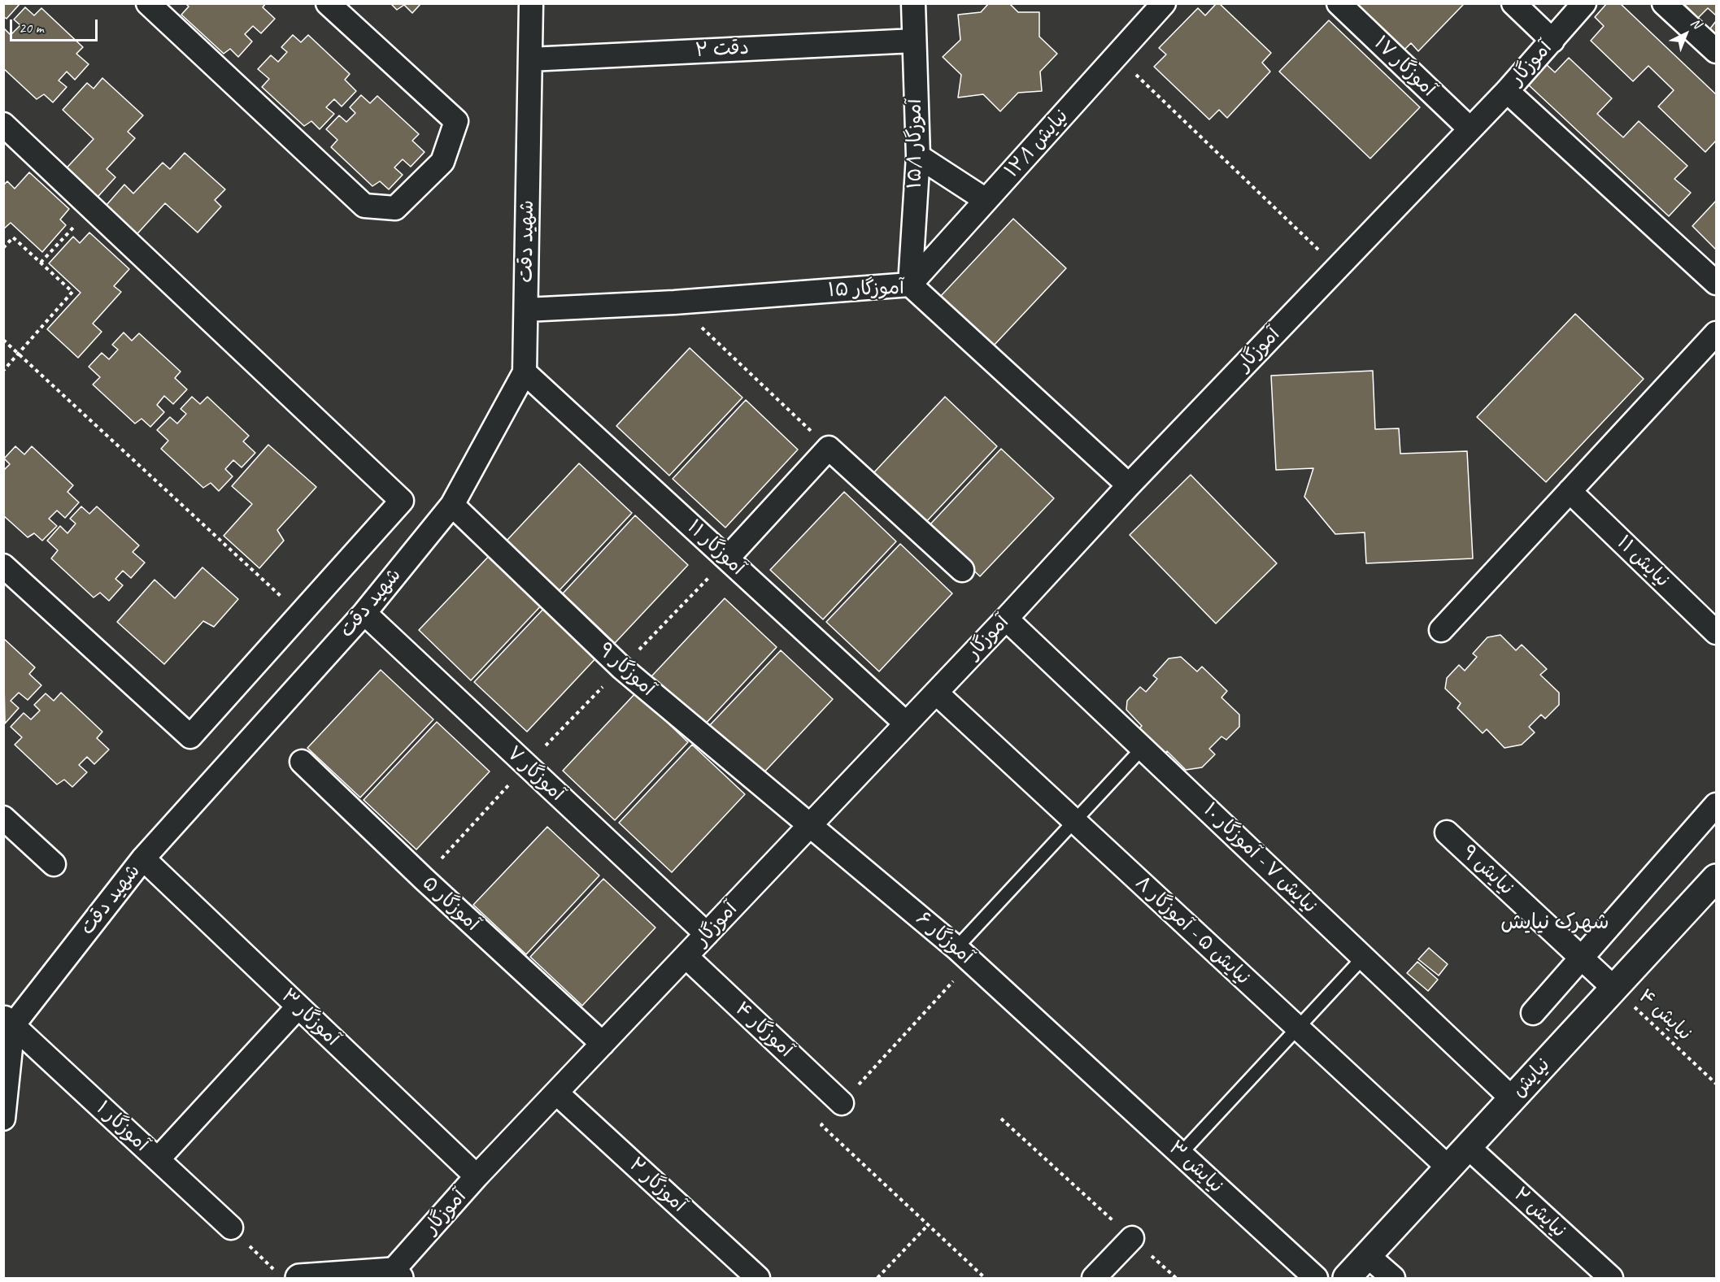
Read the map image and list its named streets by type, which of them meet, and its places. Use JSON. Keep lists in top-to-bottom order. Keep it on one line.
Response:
{"streets":{"street":["دقت ۲","آموزگار","آموزگار ۱۷","آموزگار ۱۵/۱","نیایش ۱۲/۱","شهید دقت","آموزگار ۱۵","آموزگار ۱۱","نیایش ۱۱","آموزگار ۹","آموزگار ۷","نیایش ۷ - آموزگار ۱۰","نیایش ۹","آموزگار ۵","نیایش ۵ - آموزگار ۸","آموزگار ۶","آموزگار ۳","آموزگار ۴","نیایش","آموزگار ۱","نیایش ۳","آموزگار ۲","نیایش ۲"],"path":["نیایش ۴"]},"crossings":[["دقت ۲","آموزگار ۱۵/۱"],["دقت ۲","شهید دقت"],["آموزگار","آموزگار ۱۷"],["آموزگار","آموزگار ۱۵"],["آموزگار","آموزگار ۱۱"],["آموزگار","آموزگار ۹"],["آموزگار","آموزگار ۷"],["آموزگار","نیایش ۷ - آموزگار ۱۰"],["آموزگار","آموزگار ۵"],["آموزگار","نیایش ۵ - آموزگار ۸"],["آموزگار","آموزگار ۶"],["آموزگار","آموزگار ۳"],["آموزگار","آموزگار ۴"],["آموزگار","آموزگار ۲"],["آموزگار ۱۵/۱","نیایش ۱۲/۱"],["آموزگار ۱۵/۱","آموزگار ۱۵"],["نیایش ۱۲/۱","آموزگار ۱۵"],["شهید دقت","آموزگار ۱۵"],["شهید دقت","آموزگار ۱۱"],["شهید دقت","آموزگار ۹"],["شهید دقت","آموزگار ۷"],["شهید دقت","آموزگار ۳"],["شهید دقت","آموزگار ۱"],["آموزگار ۹","آموزگار ۶"],["نیایش ۷ - آموزگار ۱۰","نیایش"],["نیایش ۹","نیایش ۴"],["نیایش ۹","نیایش"],["نیایش ۵ - آموزگار ۸","نیایش"],["آموزگار ۶","نیایش ۳"],["نیایش ۴","نیایش"],["نیایش","نیایش ۲"]],"districts":["شهرک نیایش"],"scale_bar":"20 m","north":"top right"}
